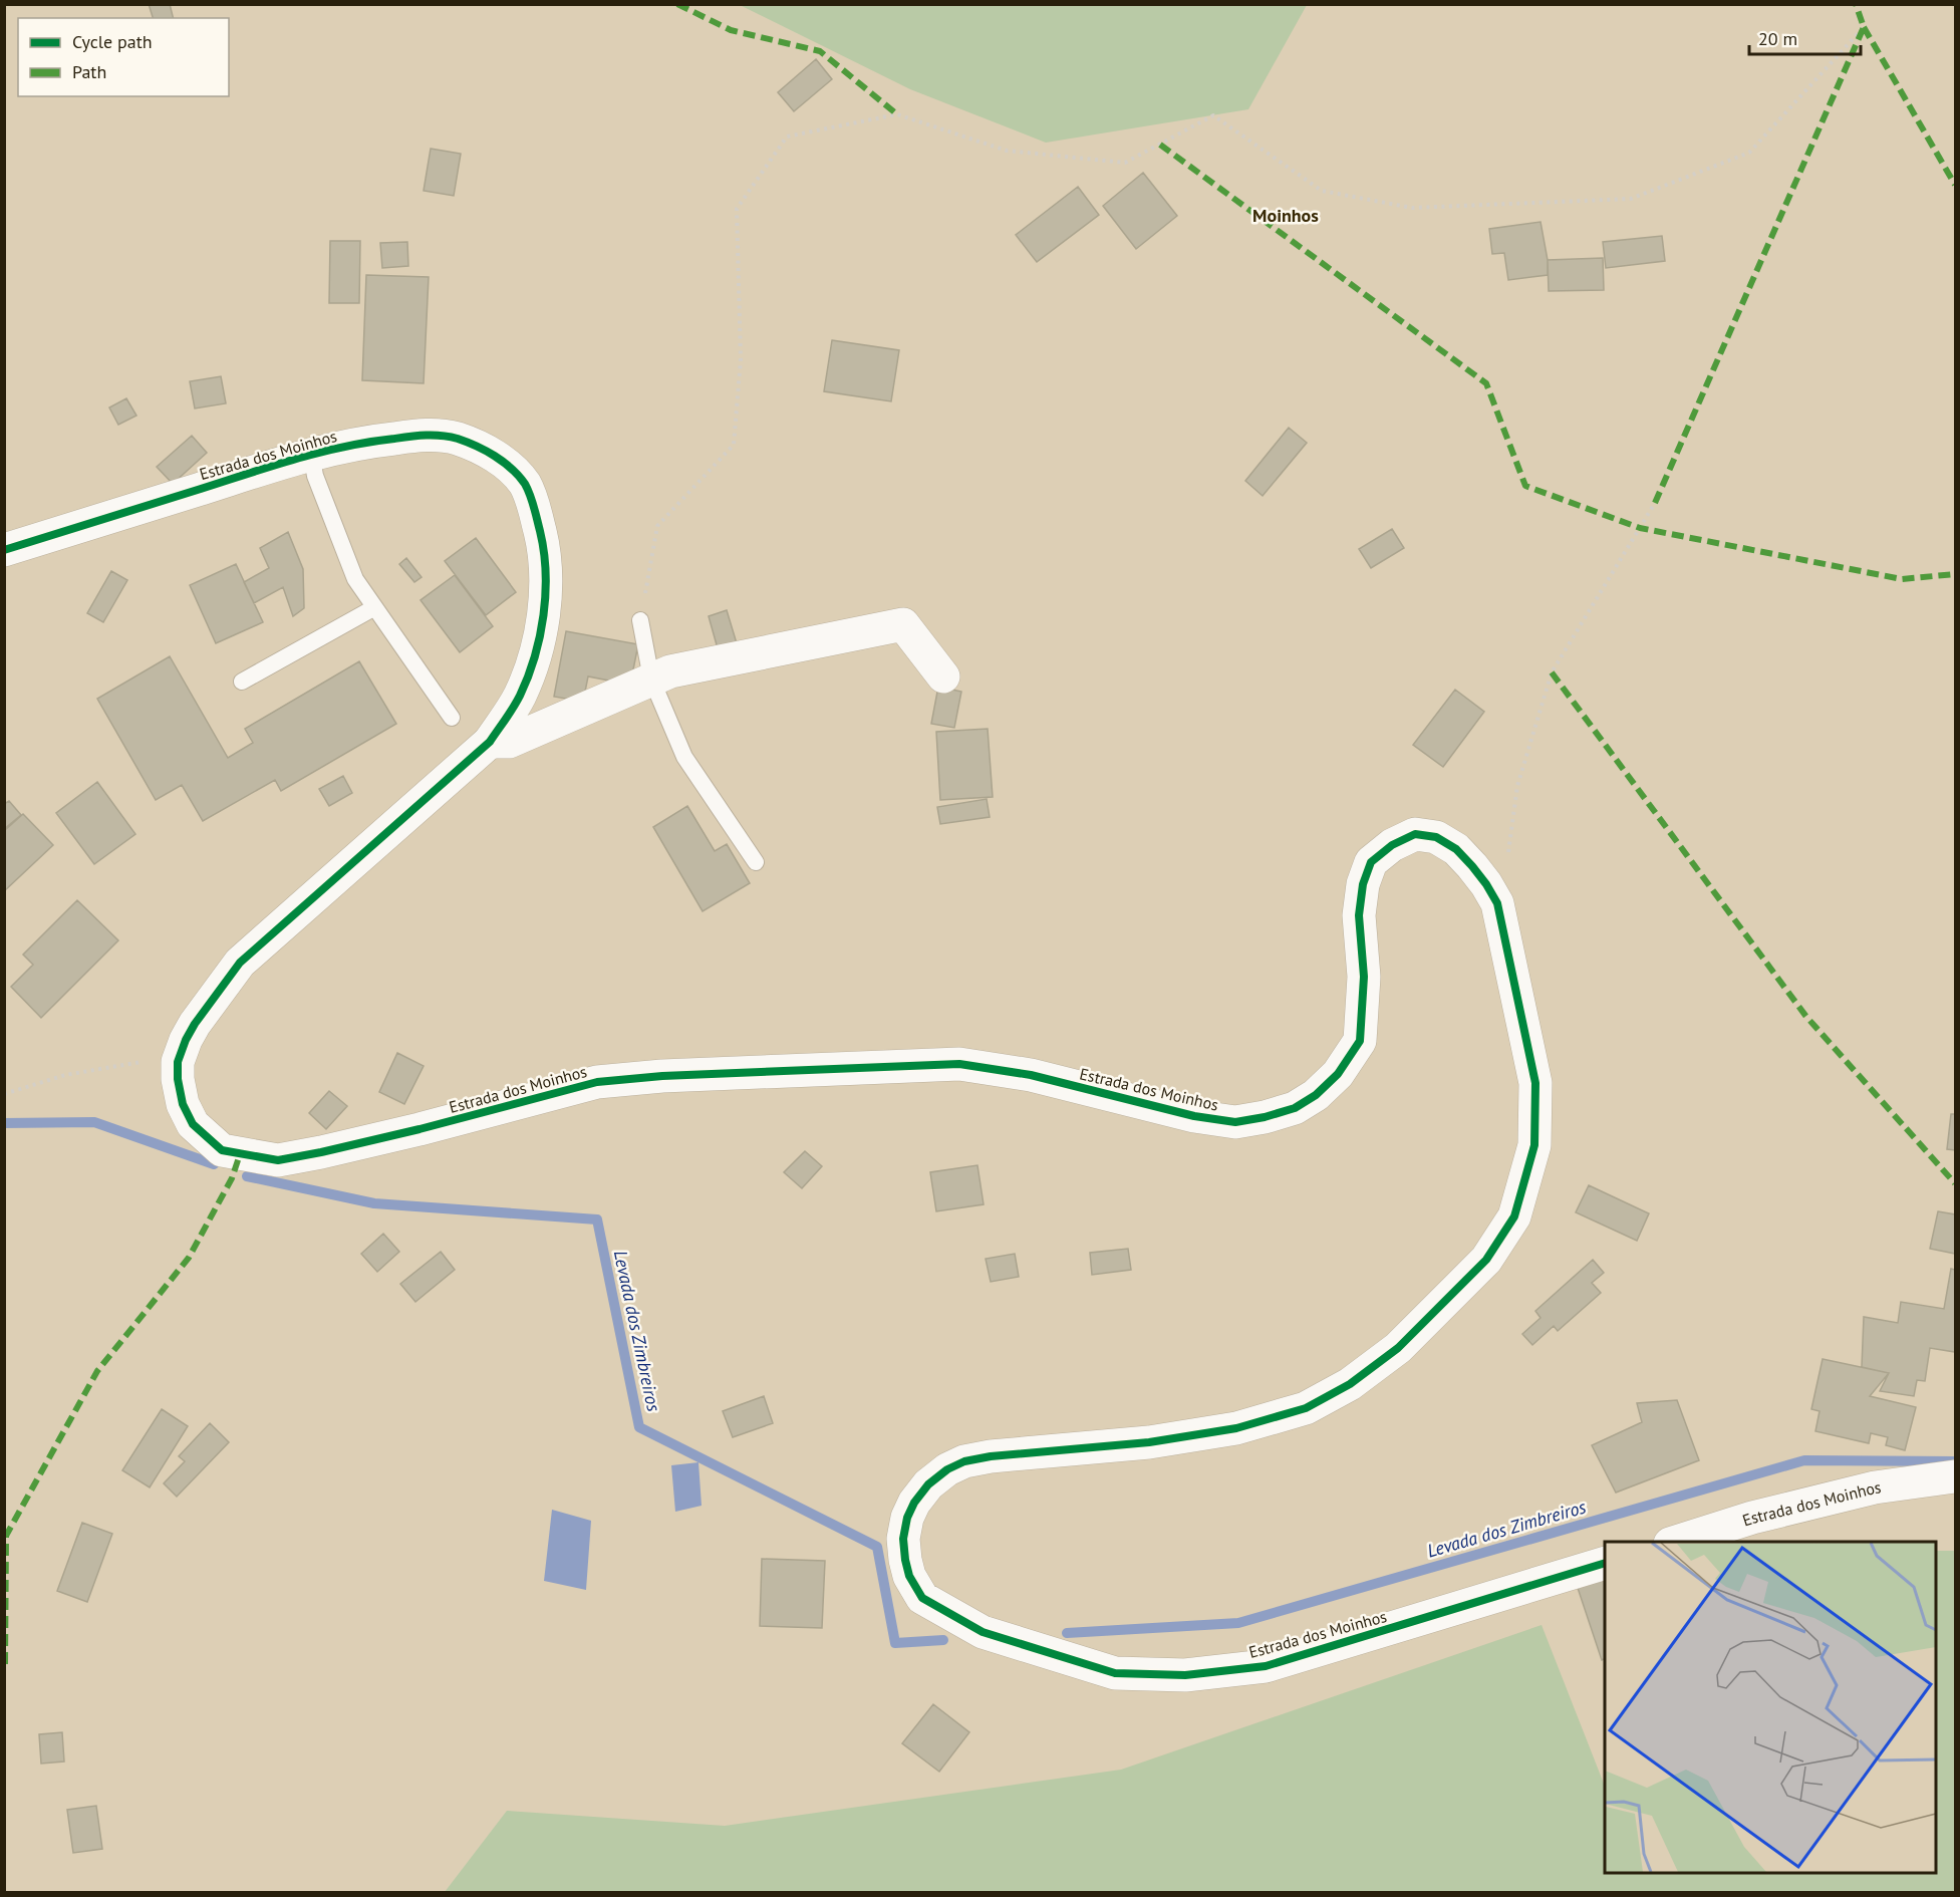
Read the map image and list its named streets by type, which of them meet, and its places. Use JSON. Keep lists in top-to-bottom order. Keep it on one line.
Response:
{"streets":{"street":["Estrada dos Moinhos"]},"districts":["Moinhos"],"water":["Levada dos Zimbreiros"],"legend":["Cycle path","Path"],"scale_bar":"20 m"}
